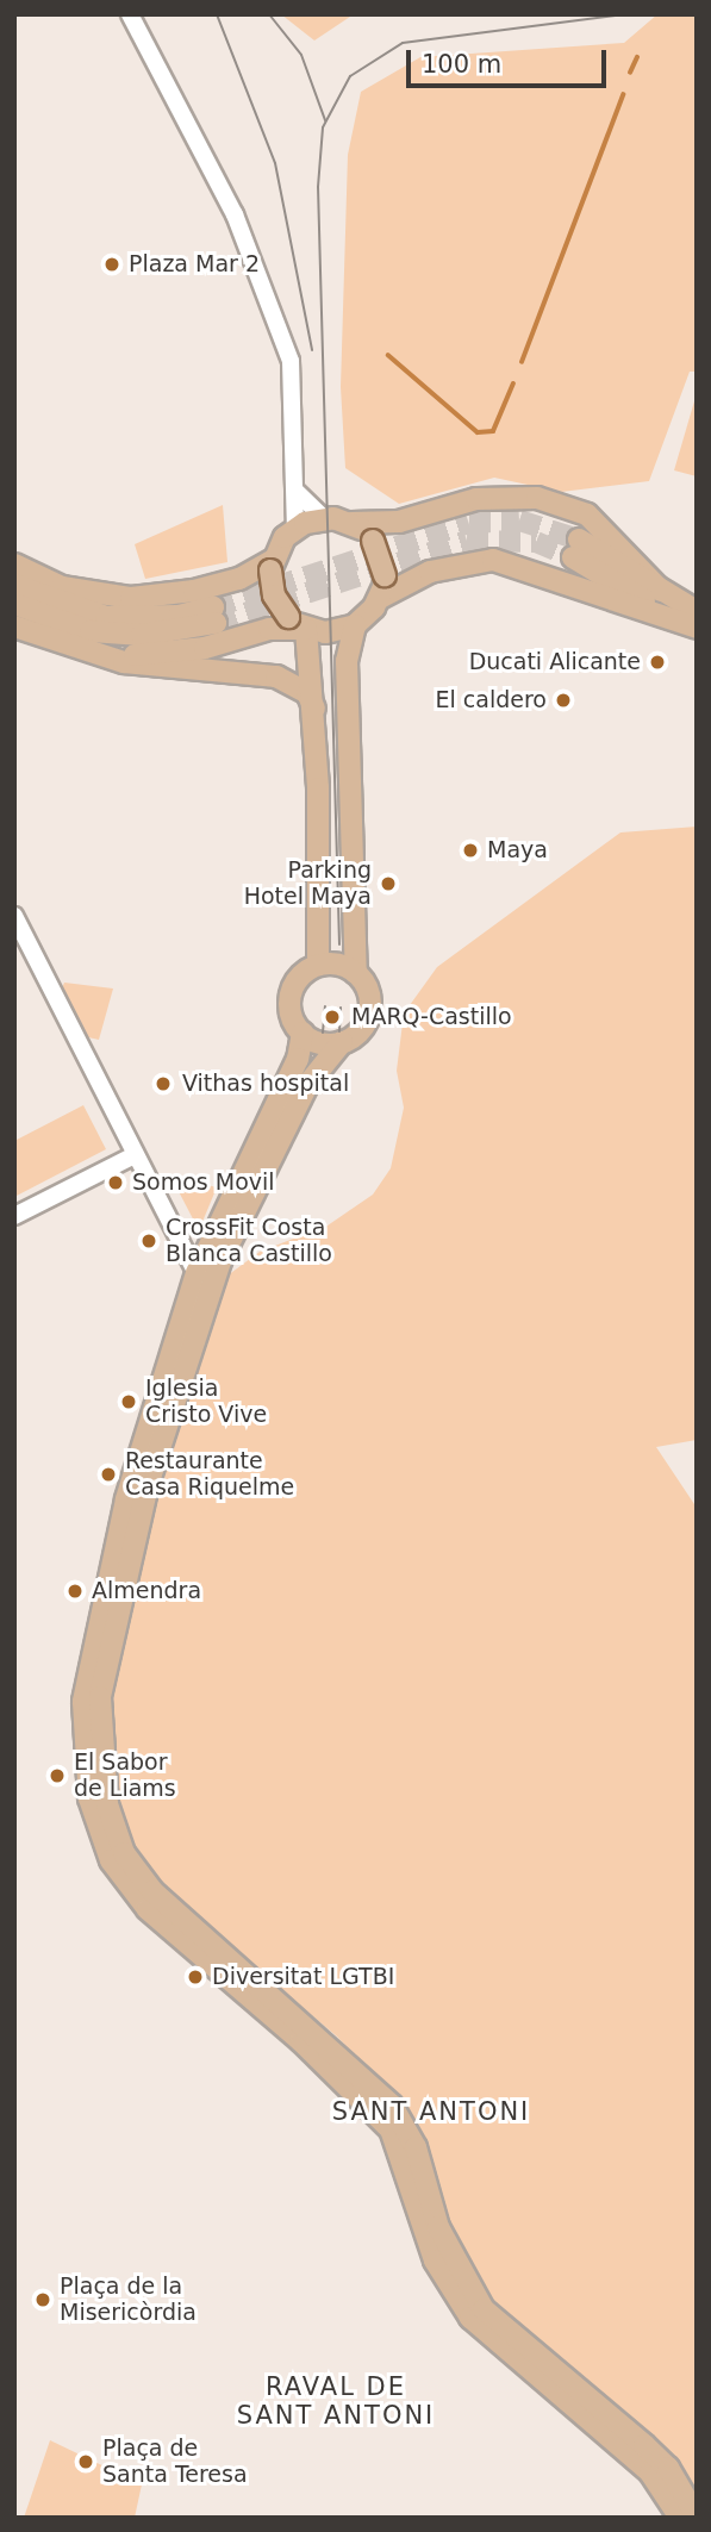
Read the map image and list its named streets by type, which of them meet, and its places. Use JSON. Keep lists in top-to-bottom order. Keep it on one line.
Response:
{"districts":["SANT ANTONI","RAVAL DE SANT ANTONI"],"places":["Plaza Mar 2","Ducati Alicante","El caldero","Maya","Parking Hotel Maya","MARQ-Castillo","Vithas hospital","Somos Movil","CrossFit Costa Blanca Castillo","Iglesia Cristo Vive","Restaurante Casa Riquelme","Almendra","El Sabor de Liams","Diversitat LGTBI","Plaça de la Misericòrdia","Plaça de Santa Teresa"],"scale_bar":"100 m"}
